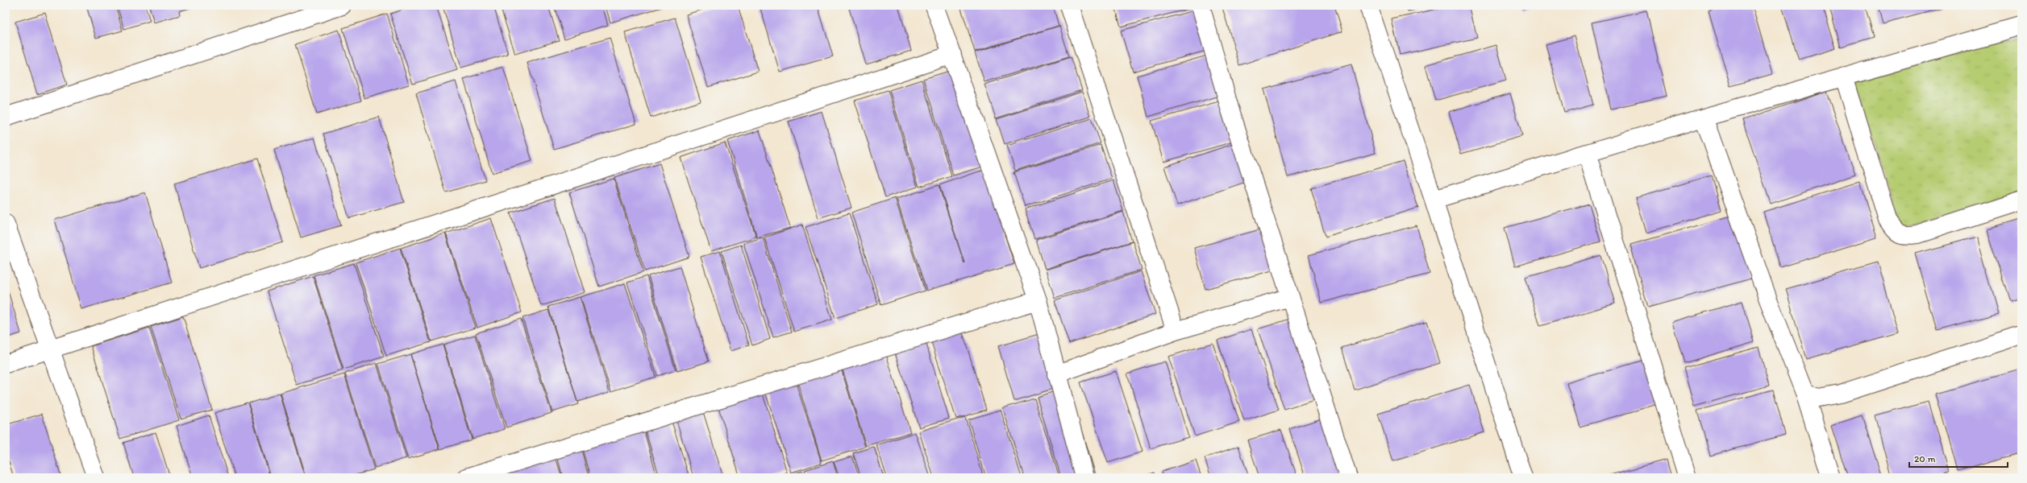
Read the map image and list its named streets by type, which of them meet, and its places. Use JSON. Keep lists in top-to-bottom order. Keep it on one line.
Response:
{"scale_bar":"20 m"}
